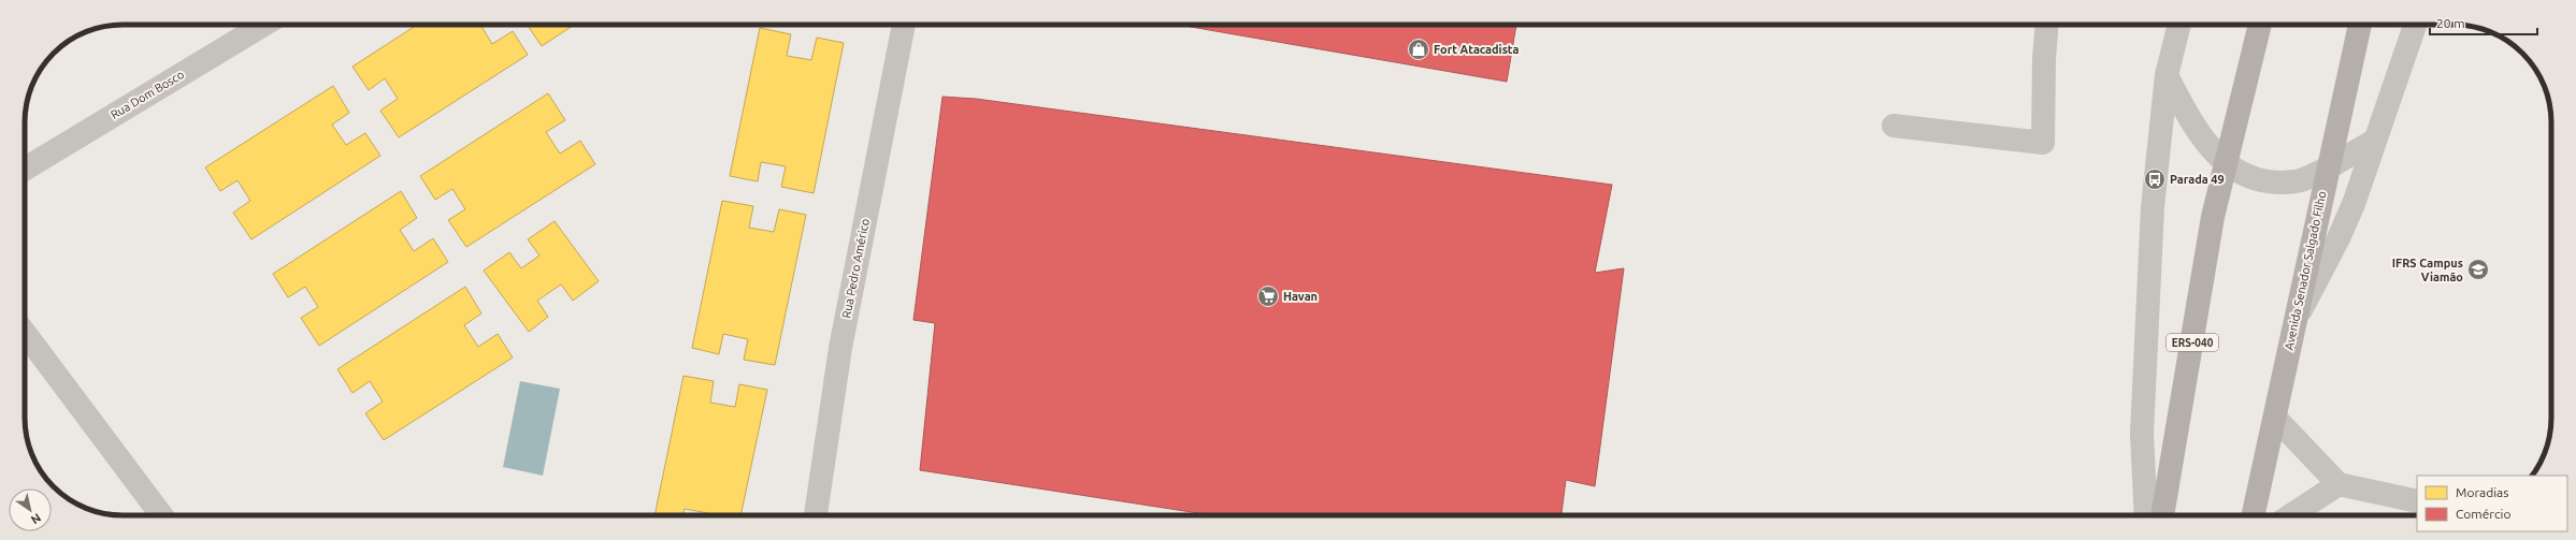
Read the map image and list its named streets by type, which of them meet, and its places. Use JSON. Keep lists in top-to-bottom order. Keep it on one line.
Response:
{"streets":{"main road":["Avenida Senador Salgado Filho","ERS-040"],"street":["Rua Dom Bosco","Rua Pedro Américo"]},"places":{"shop":["Fort Atacadista"],"bus stop":["Parada 49"],"school or university":["IFRS Campus Viamão"],"supermarket":["Havan"]},"legend":["Moradias","Comércio"],"scale_bar":"20 m","north":"bottom right"}
